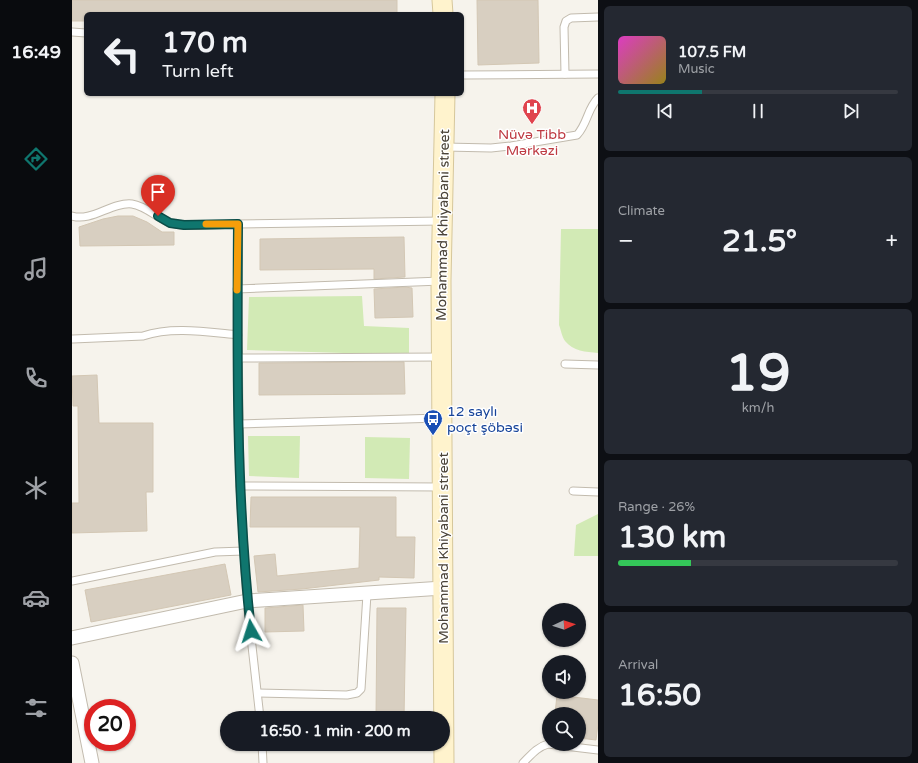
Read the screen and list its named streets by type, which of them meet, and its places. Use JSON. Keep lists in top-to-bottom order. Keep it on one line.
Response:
{"streets":{"street":["Mohammad Khiyabani street"]},"places":{"hospital":["Nüvə Tibb Mərkəzi"],"bus stop":["12 saylı poçt şöbəsi"]},"north":"right","page":{"tabs":"16:49","turn":["170 m","Turn left"],"song":["107.5 FM","Music"],"tile":["Climate",["19","km/h"],["Range · 26%","130 km"],["Arrival","16:50"]],"heat":["−","21.5°","+"],"limit":"20","trip":"16:50 · 1 min · 200 m"}}
